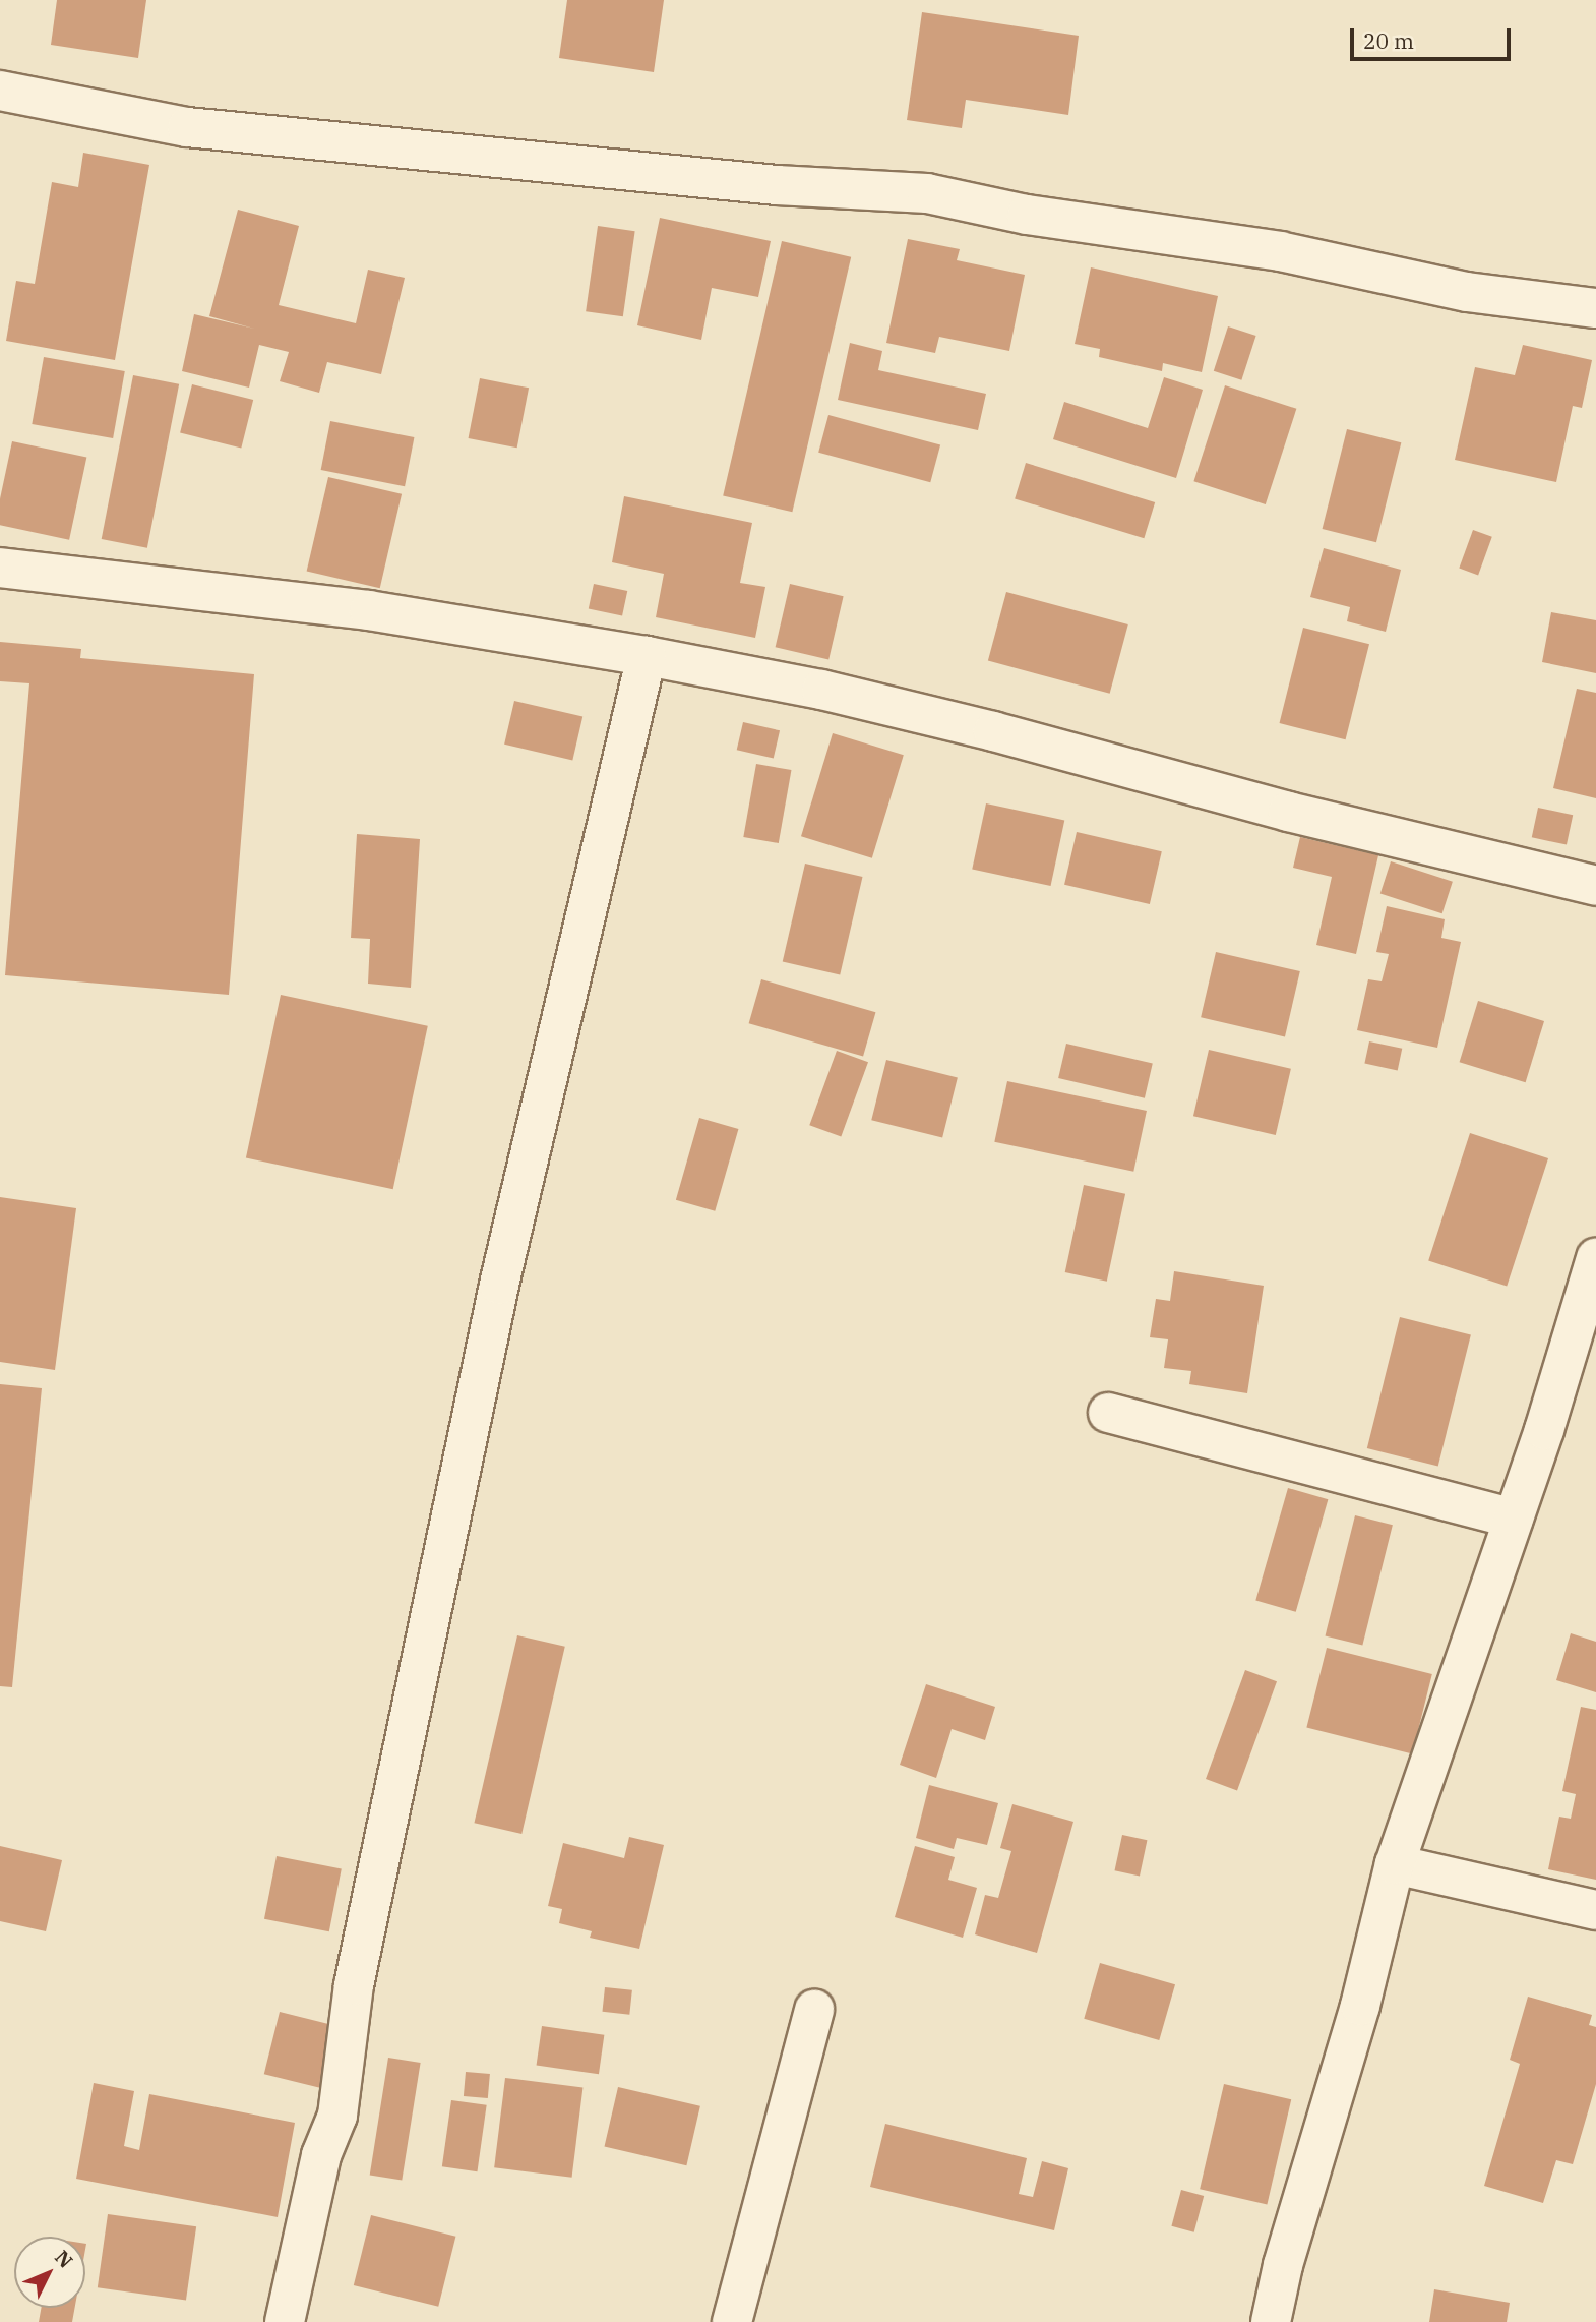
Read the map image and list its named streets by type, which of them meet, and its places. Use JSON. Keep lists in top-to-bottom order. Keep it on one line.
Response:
{"scale_bar":"20 m","north":"top right"}
